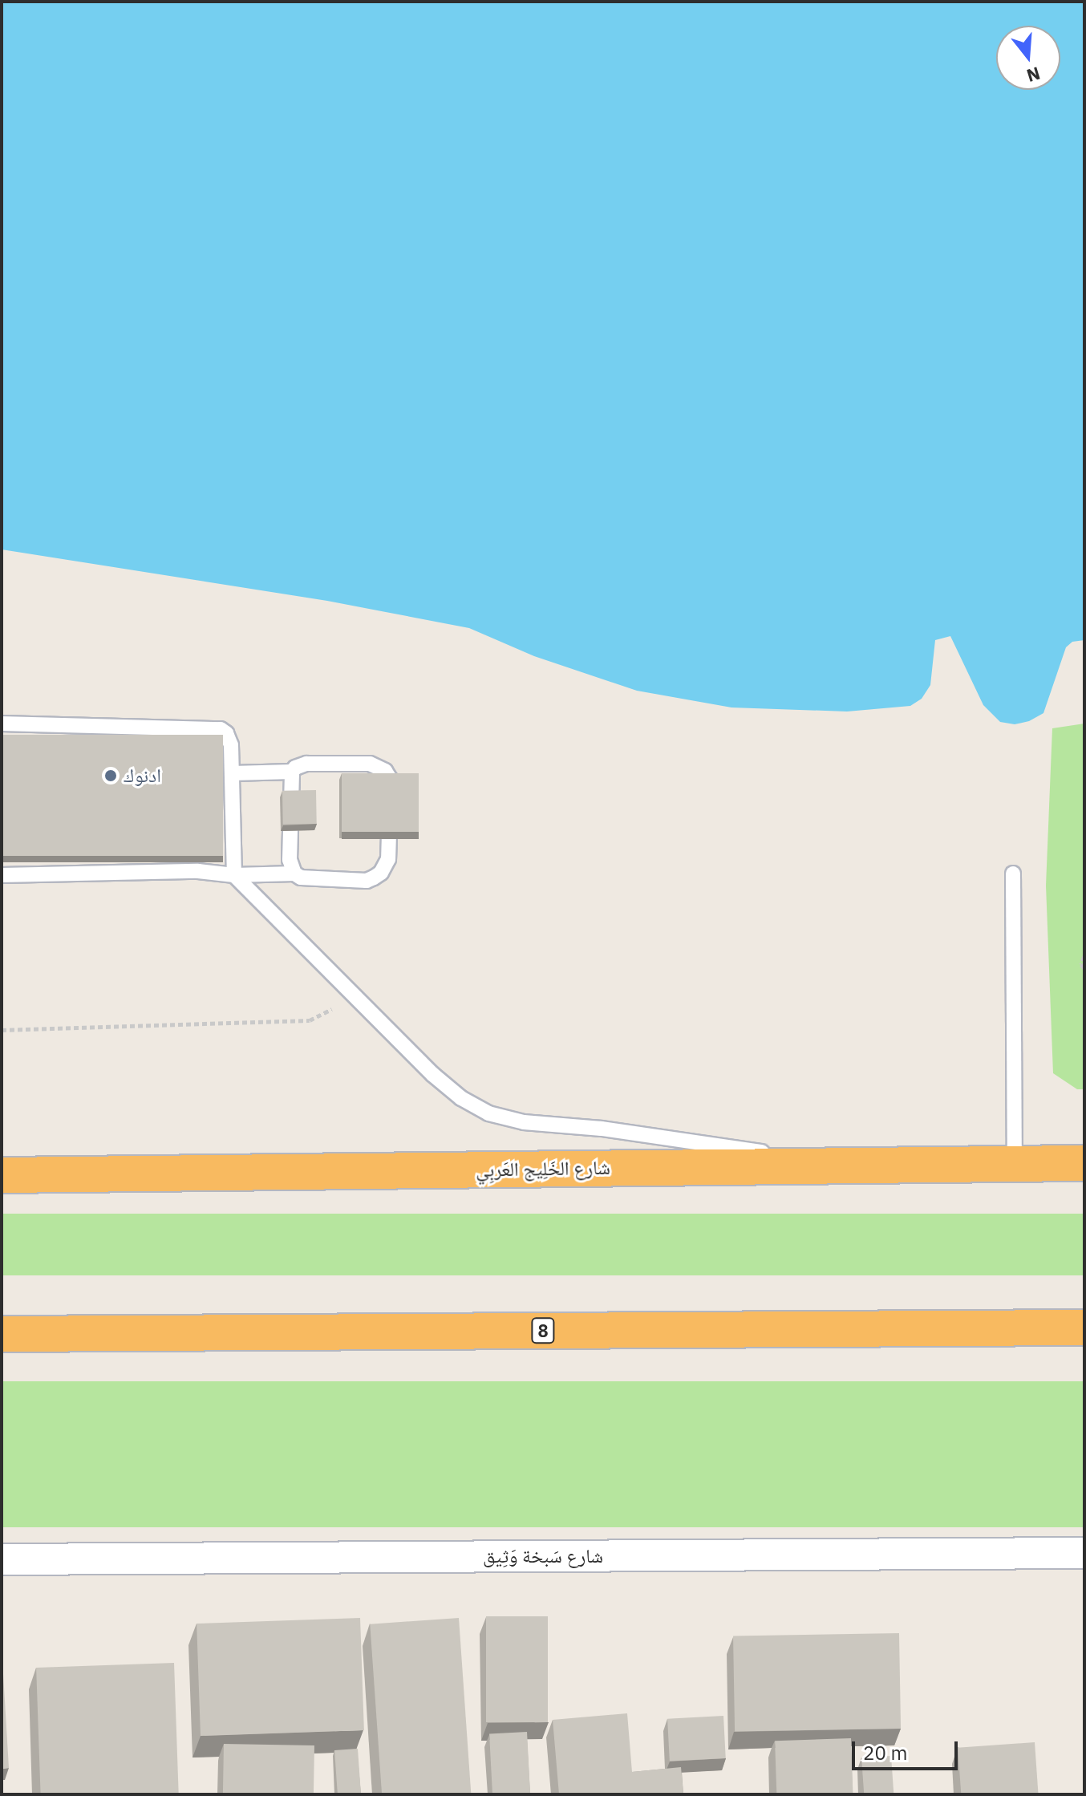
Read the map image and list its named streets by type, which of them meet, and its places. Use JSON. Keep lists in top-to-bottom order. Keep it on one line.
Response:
{"streets":{"highway":["شارع الخَلِيج العَربِي","8"],"street":["شارع سَبخة وَثِيق"]},"places":["ادنوك"],"scale_bar":"20 m","north":"bottom"}
